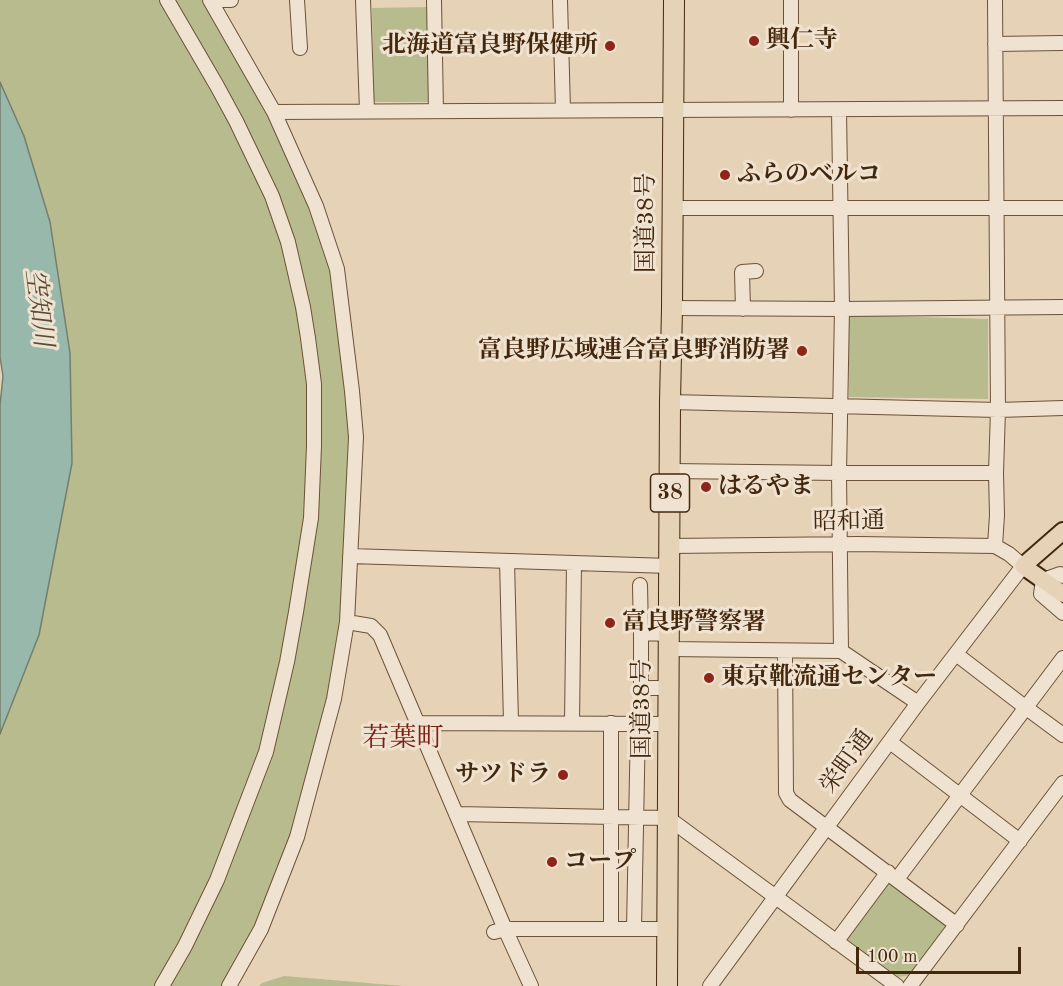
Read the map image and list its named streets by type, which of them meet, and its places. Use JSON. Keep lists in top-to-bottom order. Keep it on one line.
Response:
{"streets":{"highway":["国道38号","38"],"street":["昭和通","栄町通"]},"crossings":[["国道38号","昭和通"]],"districts":["若葉町"],"water":["空知川"],"places":["興仁寺","北海道富良野保健所","ふらのベルコ","富良野広域連合富良野消防署","はるやま","富良野警察署","東京靴流通センター","サツドラ","コープ"],"scale_bar":"100 m"}
